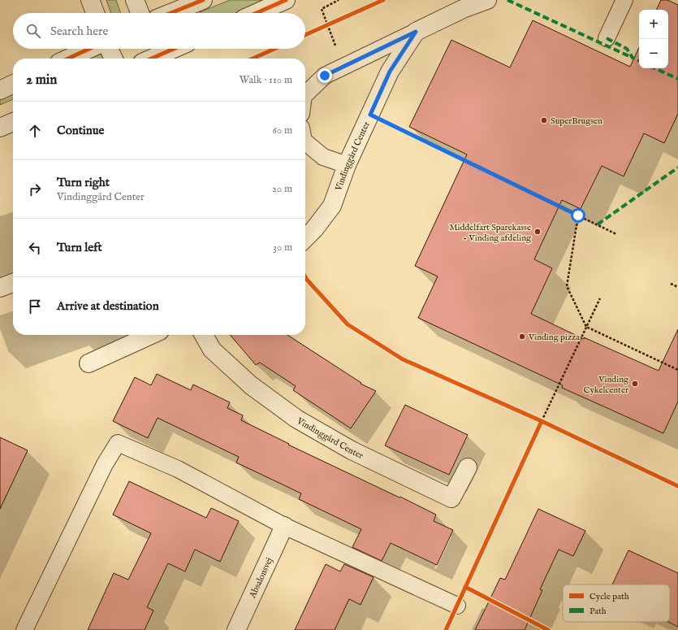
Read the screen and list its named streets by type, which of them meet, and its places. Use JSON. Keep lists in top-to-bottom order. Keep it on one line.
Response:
{"streets":{"street":["Vindinggård Center","Absalonsvej"]},"places":["SuperBrugsen","Middelfart Sparekasse - Vinding afdeling","Vinding pizza","Vinding Cykelcenter"],"legend":["Cycle path","Path"],"page":{"map_buttons":["+","−"],"search":"Search here","heading":["2 min","Walk · 110 m"],"list":[["Continue","60 m"],["Turn right","Vindinggård Center","20 m"],["Turn left","30 m"],"Arrive at destination"]}}
